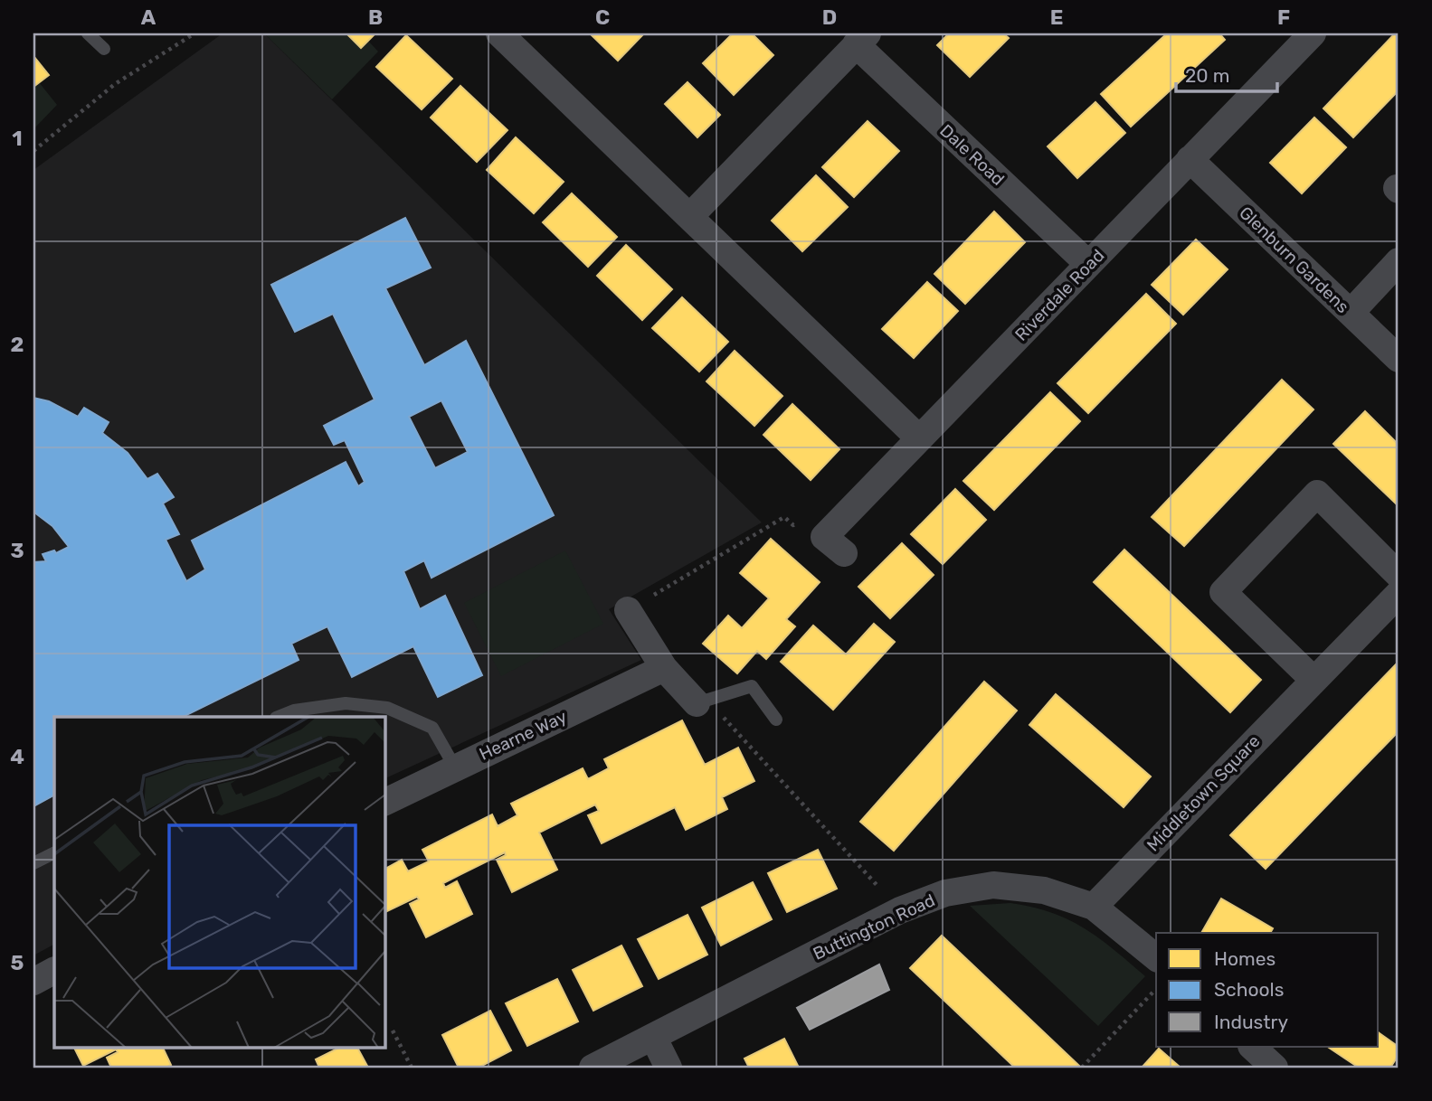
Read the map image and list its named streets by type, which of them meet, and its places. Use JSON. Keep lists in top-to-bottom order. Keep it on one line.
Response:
{"streets":{"street":["Dale Road","Glenburn Gardens","Riverdale Road","Hearne Way","Middletown Square","Buttington Road"]},"crossings":[["Dale Road","Riverdale Road"],["Glenburn Gardens","Riverdale Road"],["Middletown Square","Buttington Road"]],"legend":["Homes","Schools","Industry"],"scale_bar":"20 m","grid":{"columns":["A","B","C","D","E","F"],"rows":["1","2","3","4","5"]}}
